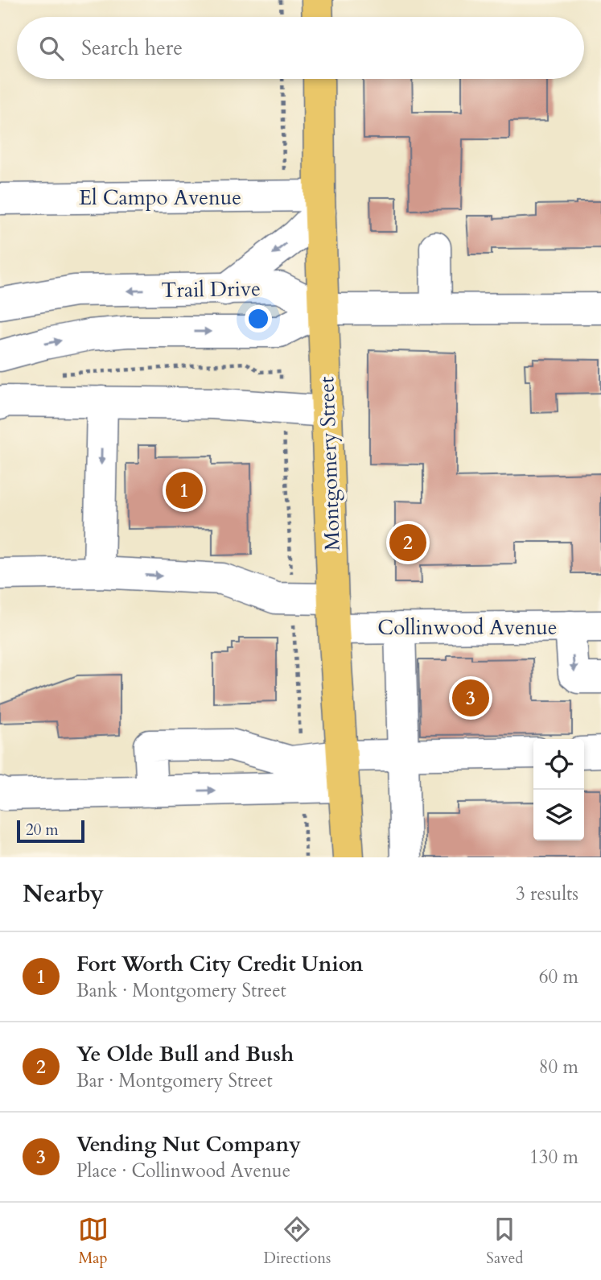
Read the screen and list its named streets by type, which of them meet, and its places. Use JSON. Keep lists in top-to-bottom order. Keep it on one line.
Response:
{"streets":{"main road":["Montgomery Street"],"street":["El Campo Avenue","Trail Drive","Collinwood Avenue"]},"crossings":[["El Campo Avenue","Montgomery Street"],["Trail Drive","Montgomery Street"],["Montgomery Street","Collinwood Avenue"]],"scale_bar":"20 m","page":{"search":"Search here","pins":["1","2","3"],"scale":"20 m","heading":["Nearby","3 results"],"list":[{"mark":"1","name":"Fort Worth City Credit Union","note":"Bank · Montgomery Street","value":"60 m"},{"mark":"2","name":"Ye Olde Bull and Bush","note":"Bar · Montgomery Street","value":"80 m"},{"mark":"3","name":"Vending Nut Company","note":"Place · Collinwood Avenue","value":"130 m"}],"nav":["Map","Directions","Saved"]}}
